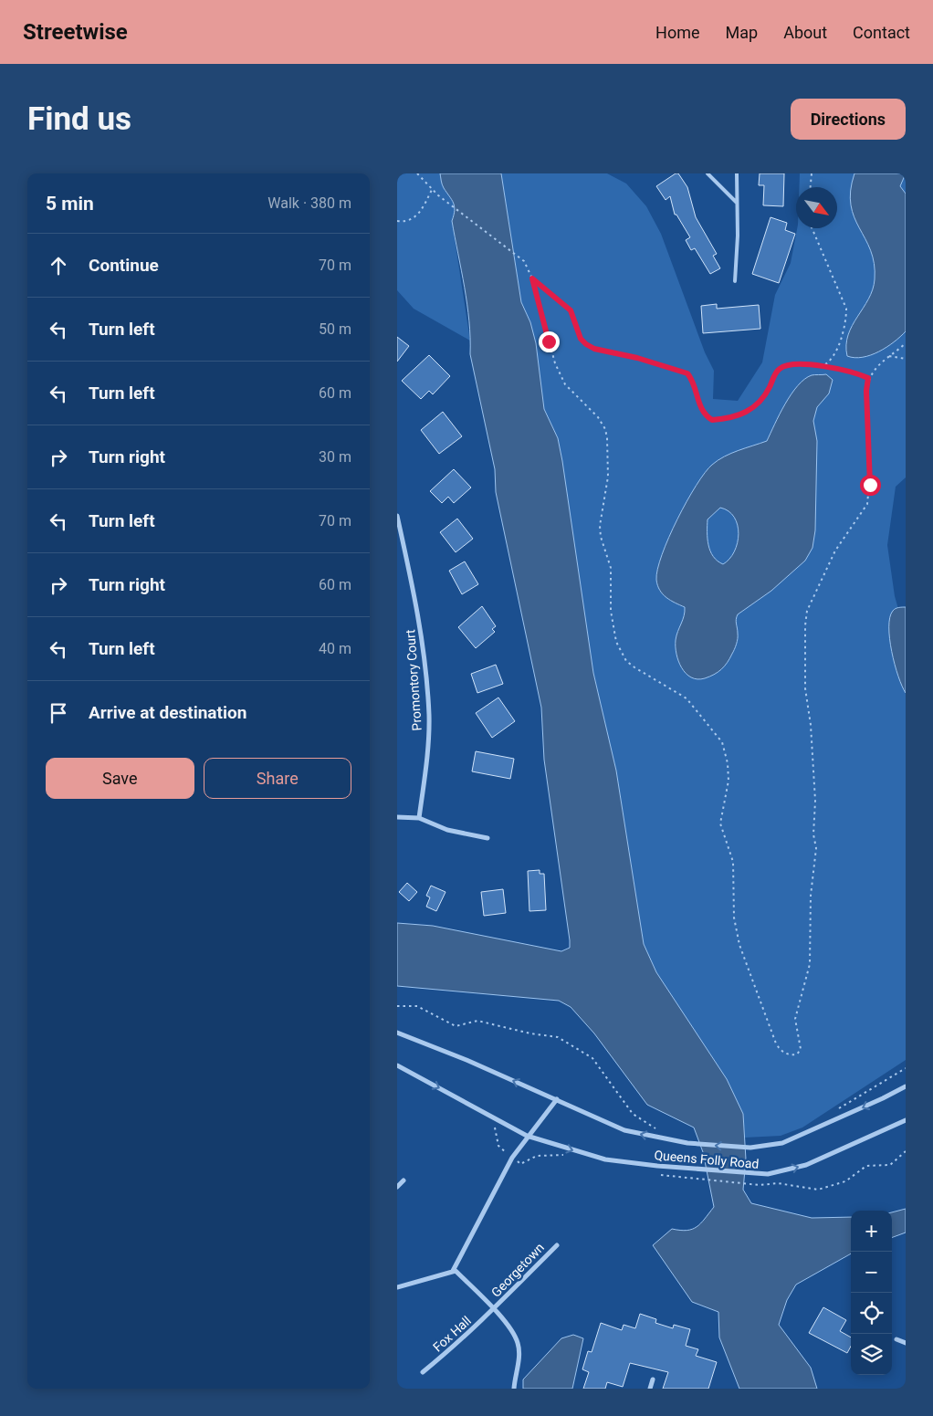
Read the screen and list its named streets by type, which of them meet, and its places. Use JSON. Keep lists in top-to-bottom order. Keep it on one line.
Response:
{"streets":{"street":["Promontory Court","Queens Folly Road","Georgetown","Fox Hall"]},"crossings":[["Georgetown","Fox Hall"]],"north":"bottom right","page":{"header":"Streetwise","nav":["Home","Map","About","Contact"],"buttons":["Directions",["Save","Share"]],"title":"Find us","heading":["5 min","Walk · 380 m"],"list":[["Continue","70 m"],["Turn left","50 m"],["Turn left","60 m"],["Turn right","30 m"],["Turn left","70 m"],["Turn right","60 m"],["Turn left","40 m"],"Arrive at destination"],"map_buttons":["+","−"]}}
